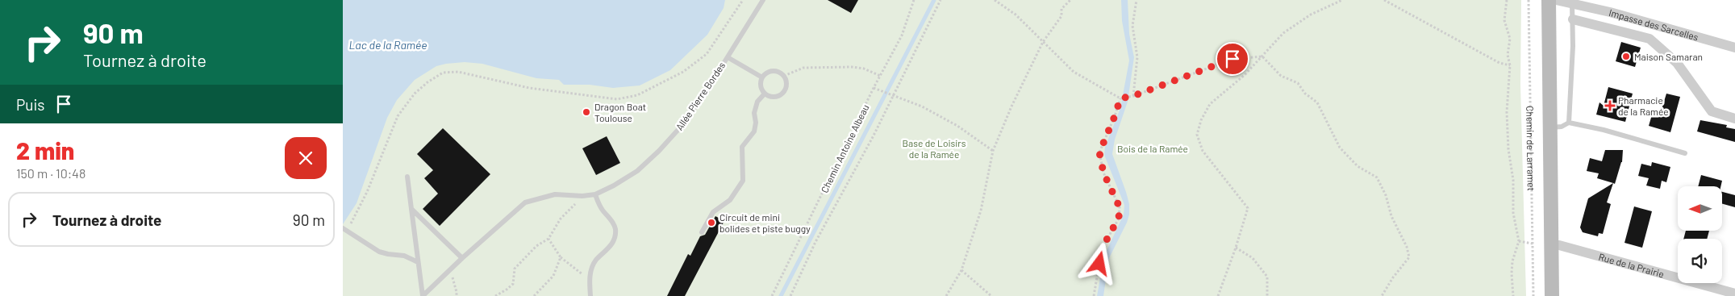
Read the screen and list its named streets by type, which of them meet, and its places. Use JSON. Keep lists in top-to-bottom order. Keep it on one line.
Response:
{"streets":{"main road":["Chemin de Larramet"],"street":["Impasse des Sarcelles","Rue de la Prairie"],"lane":["Allée Pierre Bordes"],"path":["Chemin Antoine Albeau"]},"crossings":[["Chemin de Larramet","Rue de la Prairie"]],"water":["Lac de la Ramée"],"parks":["Base de Loisirs de la Ramée","Bois de la Ramée"],"places":{"other":["Maison Samaran","Dragon Boat Toulouse","Circuit de mini bolides et piste buggy"],"health":["Pharmacie de la Ramée"]},"north":"left","page":{"turn":["90 m","Tournez à droite"],"then":"Puis","heading":["2 min","150 m · 10:48"],"list":[{"name":"Tournez à droite","value":"90 m"}]}}
